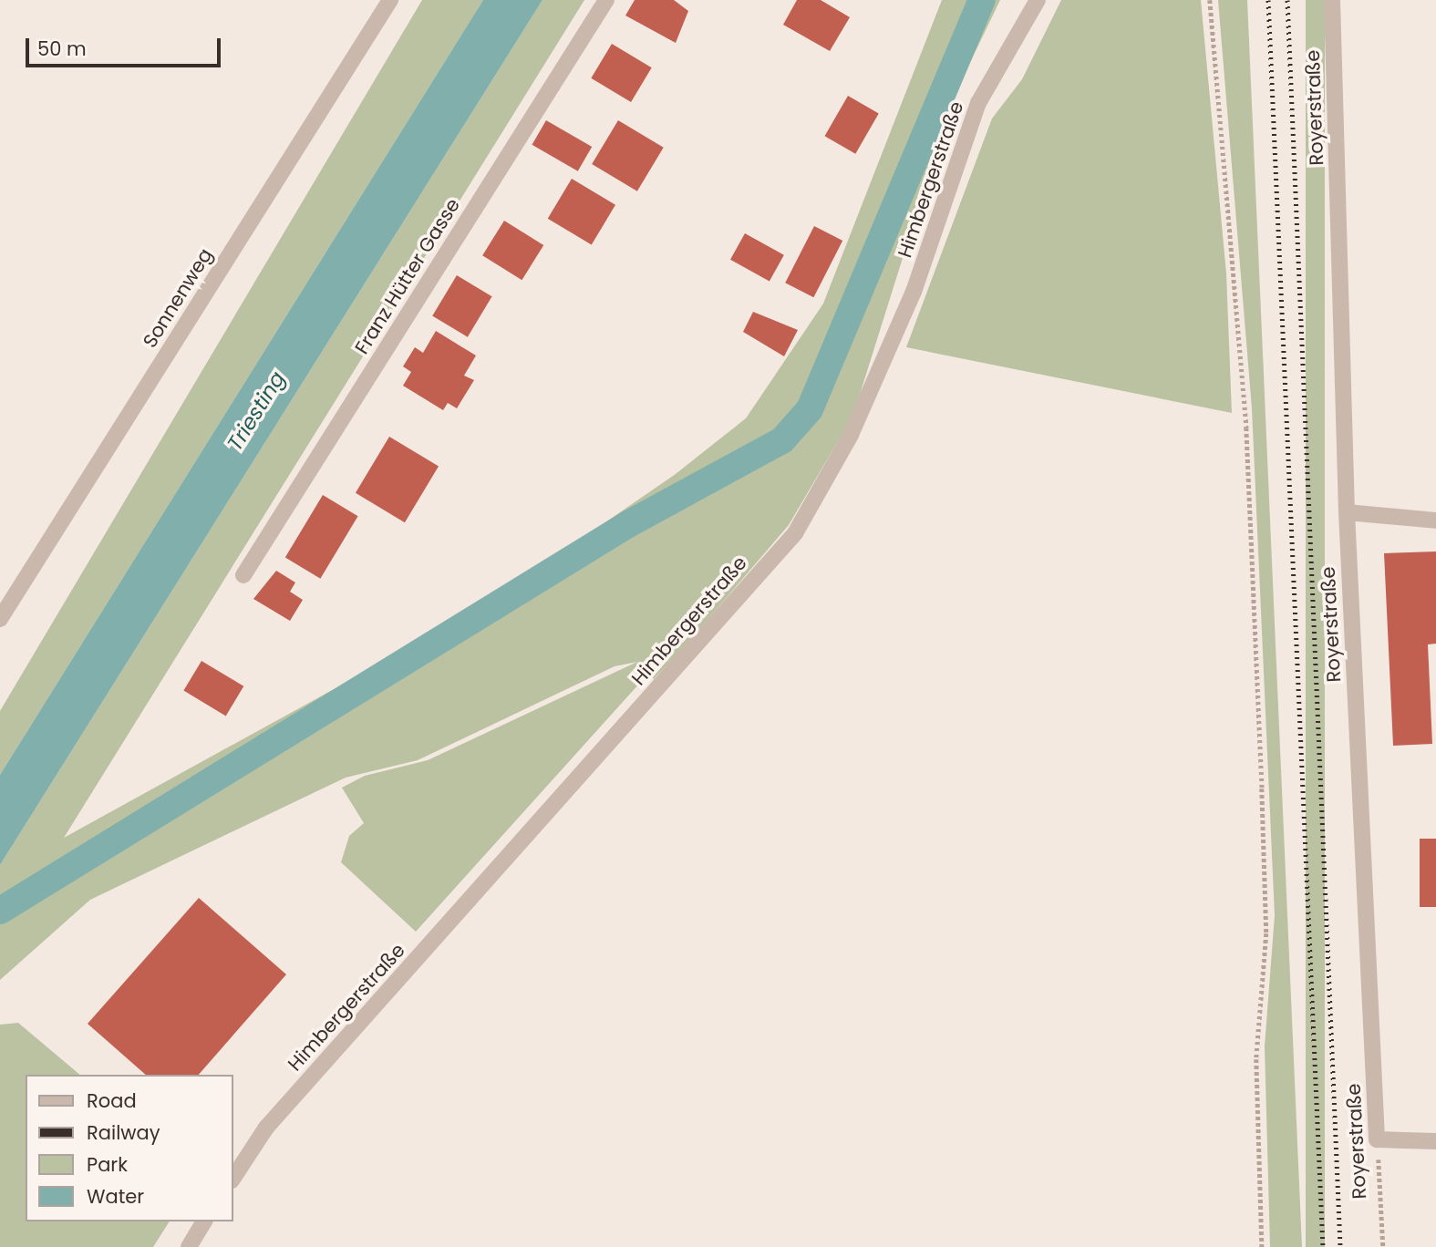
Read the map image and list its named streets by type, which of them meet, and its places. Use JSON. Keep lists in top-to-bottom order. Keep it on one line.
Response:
{"streets":{"street":["Royerstraße","Himbergerstraße","Franz Hütter Gasse","Sonnenweg"]},"water":["Triesting"],"legend":["Road","Railway","Park","Water"],"scale_bar":"50 m"}
